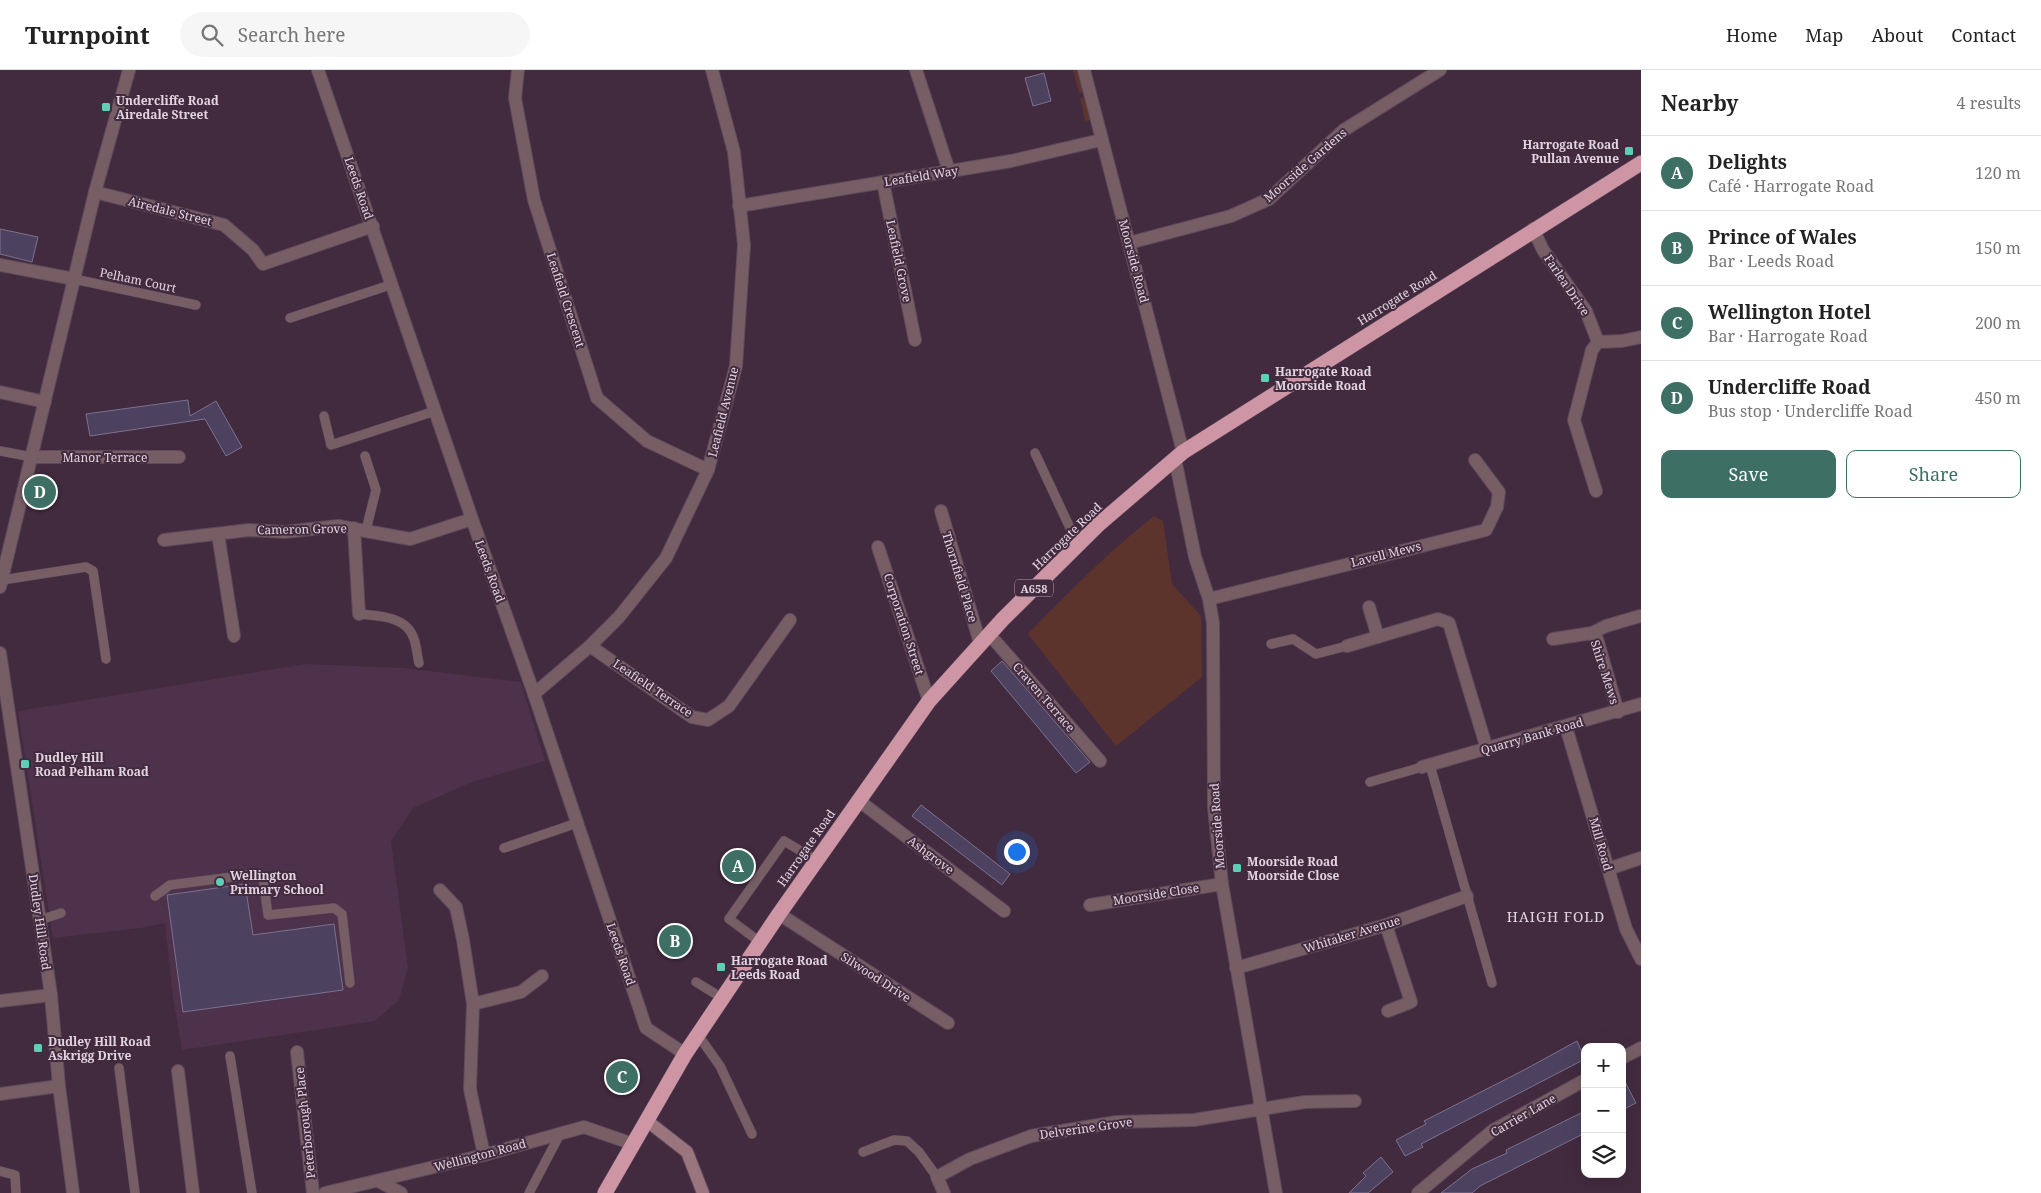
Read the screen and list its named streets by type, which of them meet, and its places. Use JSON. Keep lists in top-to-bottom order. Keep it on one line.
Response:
{"streets":{"highway":["Harrogate Road","A658"],"street":["Moorside Gardens","Leafield Way","Leeds Road","Airedale Street","Leafield Grove","Moorside Road","Farlea Drive","Leafield Crescent","Leafield Avenue","Manor Terrace","Cameron Grove","Lavell Mews","Thornfield Place","Corporation Street","Shire Mews","Leafield Terrace","Craven Terrace","Quarry Bank Road","Mill Road","Ashgrove","Moorside Close","Dudley Hill Road","Whitaker Avenue","Silwood Drive","Carrier Lane","Peterborough Place","Delverine Grove","Wellington Road"],"lane":["Pelham Court"]},"crossings":[["Moorside Gardens","Moorside Road"],["Leafield Way","Leafield Grove"],["Leafield Way","Moorside Road"],["Leafield Way","Leafield Avenue"],["Leeds Road","Airedale Street"],["Leeds Road","Harrogate Road"],["Leeds Road","Leafield Avenue"],["Leeds Road","Cameron Grove"],["Moorside Road","Harrogate Road"],["Moorside Road","Lavell Mews"],["Moorside Road","Moorside Close"],["Moorside Road","Whitaker Avenue"],["Moorside Road","Delverine Grove"],["Farlea Drive","Harrogate Road"],["Harrogate Road","Thornfield Place"],["Harrogate Road","Corporation Street"],["Harrogate Road","Craven Terrace"],["Harrogate Road","Ashgrove"],["Harrogate Road","Silwood Drive"],["Harrogate Road","Wellington Road"],["Leafield Crescent","Leafield Avenue"],["Leafield Avenue","Leafield Terrace"],["Thornfield Place","Craven Terrace"],["Shire Mews","Quarry Bank Road"],["Quarry Bank Road","Mill Road"]],"districts":["HAIGH FOLD"],"places":{"transit":["Undercliffe Road Airedale Street","Harrogate Road Pullan Avenue","Harrogate Road Moorside Road","Dudley Hill Road Pelham Road","Moorside Road Moorside Close","Harrogate Road Leeds Road","Dudley Hill Road Askrigg Drive"],"other":["Wellington Primary School"]},"page":{"header":"Turnpoint","search":"Search here","nav":["Home","Map","About","Contact"],"heading":["Nearby","4 results"],"list":[{"mark":"A","name":"Delights","note":"Café · Harrogate Road","value":"120 m"},{"mark":"B","name":"Prince of Wales","note":"Bar · Leeds Road","value":"150 m"},{"mark":"C","name":"Wellington Hotel","note":"Bar · Harrogate Road","value":"200 m"},{"mark":"D","name":"Undercliffe Road","note":"Bus stop · Undercliffe Road","value":"450 m"}],"buttons":["Save","Share"],"pins":["D","A","B","C"],"map_buttons":["+","−"]}}
